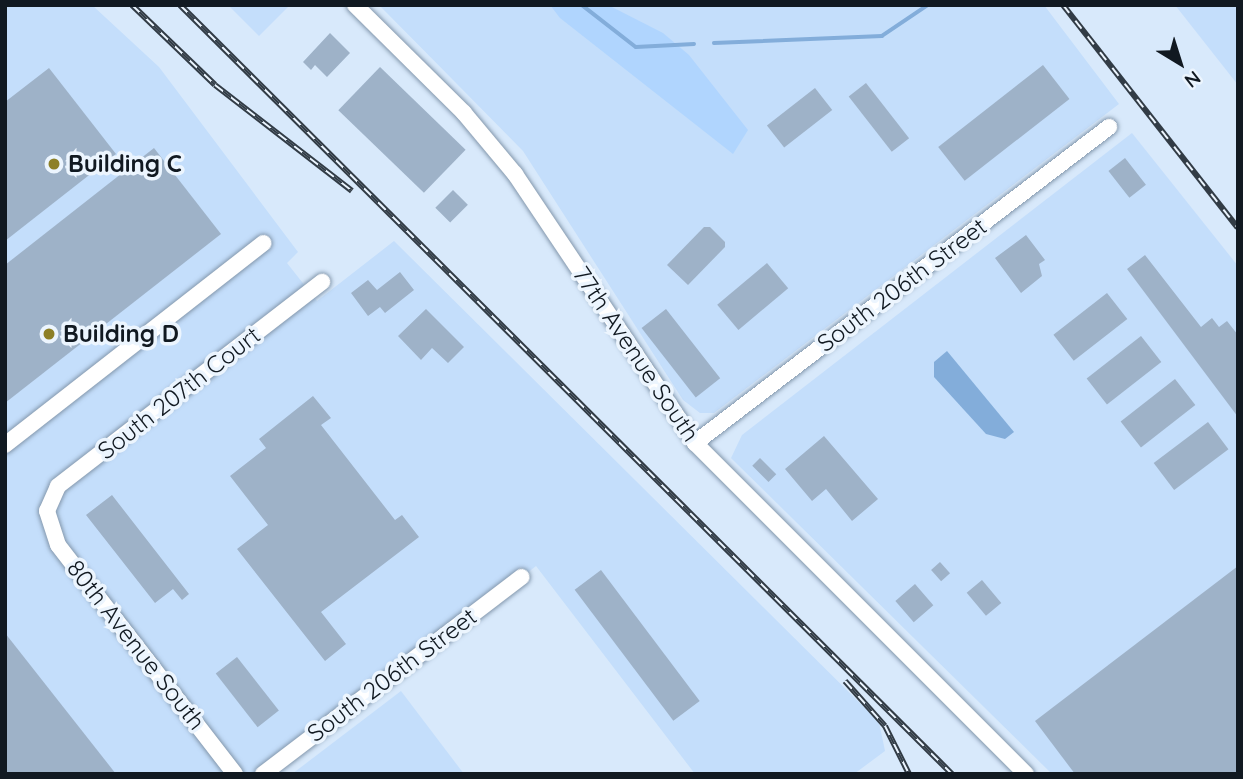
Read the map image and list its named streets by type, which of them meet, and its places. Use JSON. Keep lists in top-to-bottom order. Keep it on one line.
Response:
{"streets":{"street":["South 206th Street","77th Avenue South","South 207th Court","80th Avenue South"]},"crossings":[["South 206th Street","77th Avenue South"],["South 207th Court","80th Avenue South"]],"places":["Building C","Building D"],"north":"bottom right"}
